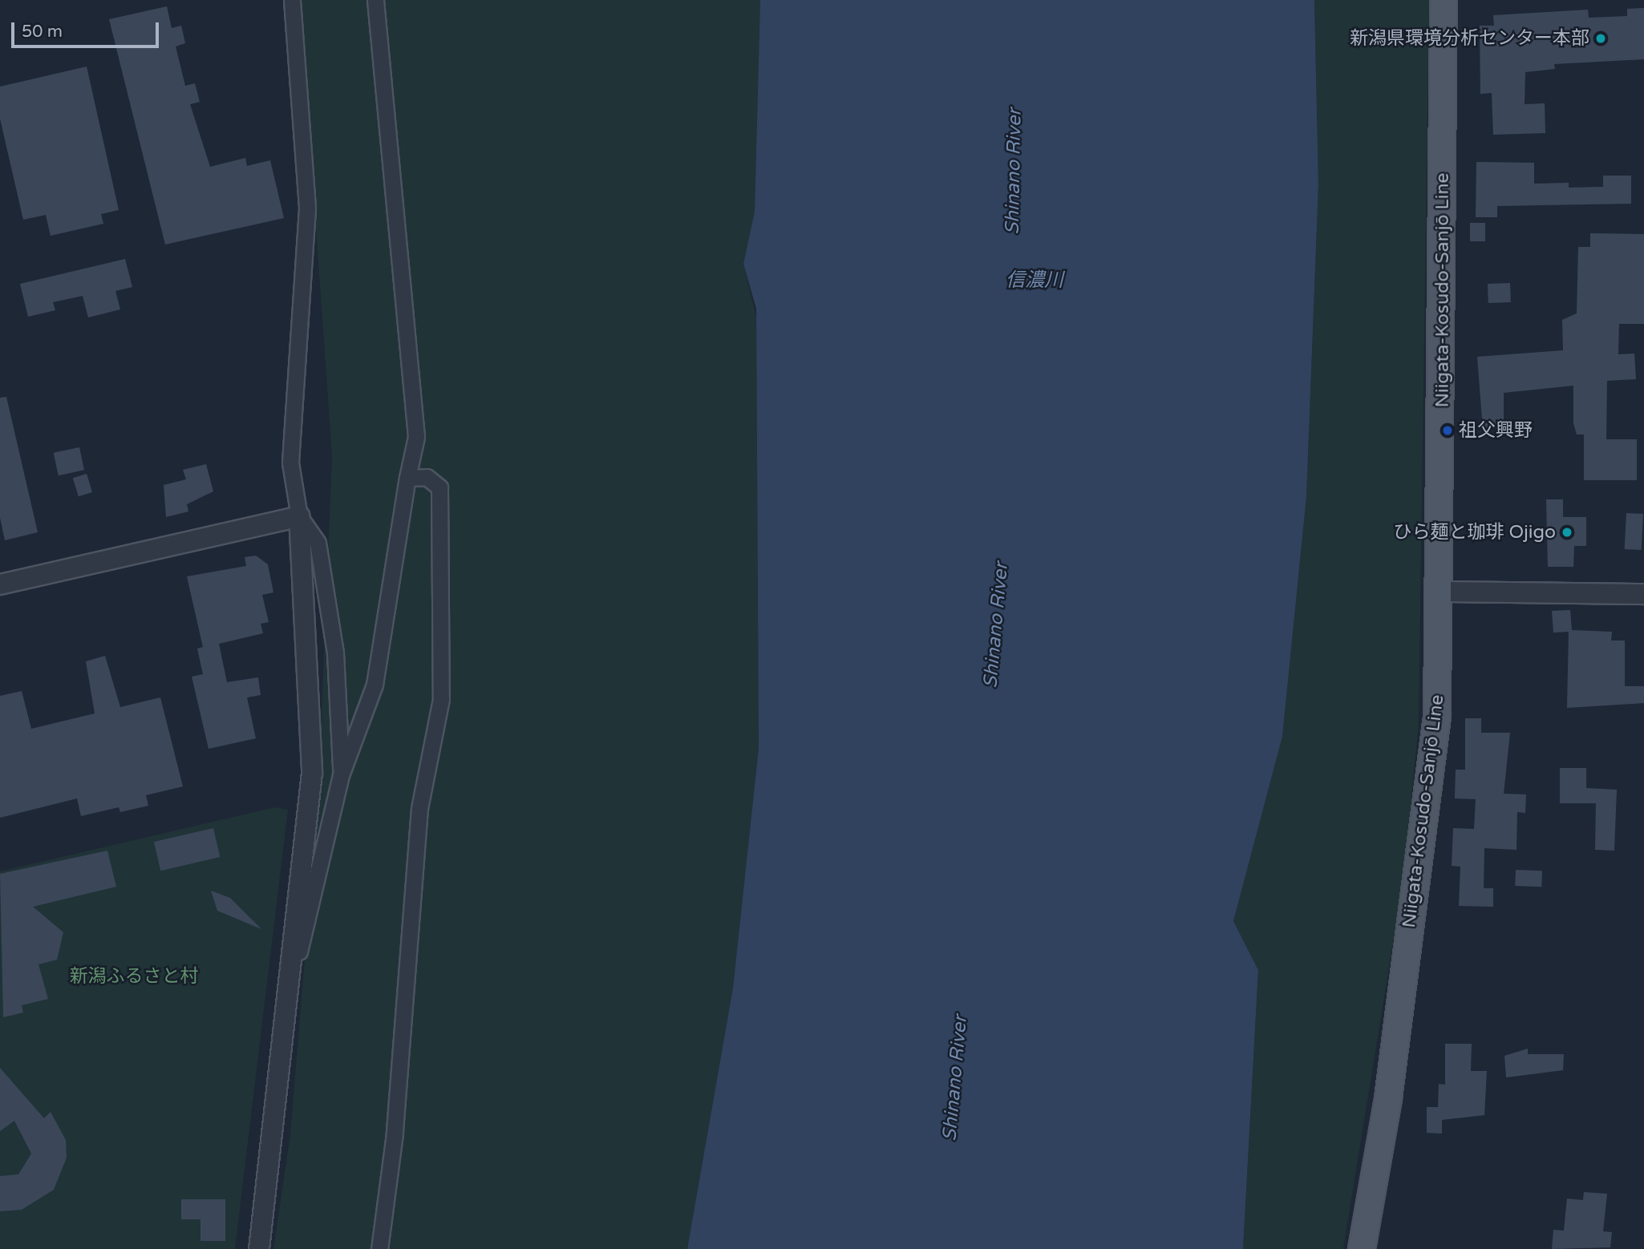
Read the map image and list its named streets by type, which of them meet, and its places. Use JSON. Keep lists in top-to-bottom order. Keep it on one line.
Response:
{"streets":{"main road":["Niigata-Kosudo-Sanjō Line"]},"water":["Shinano River","信濃川"],"parks":["新潟ふるさと村"],"places":["新潟県環境分析センター本部","祖父興野","ひら麺と珈琲 Ojigo"],"scale_bar":"50 m"}
